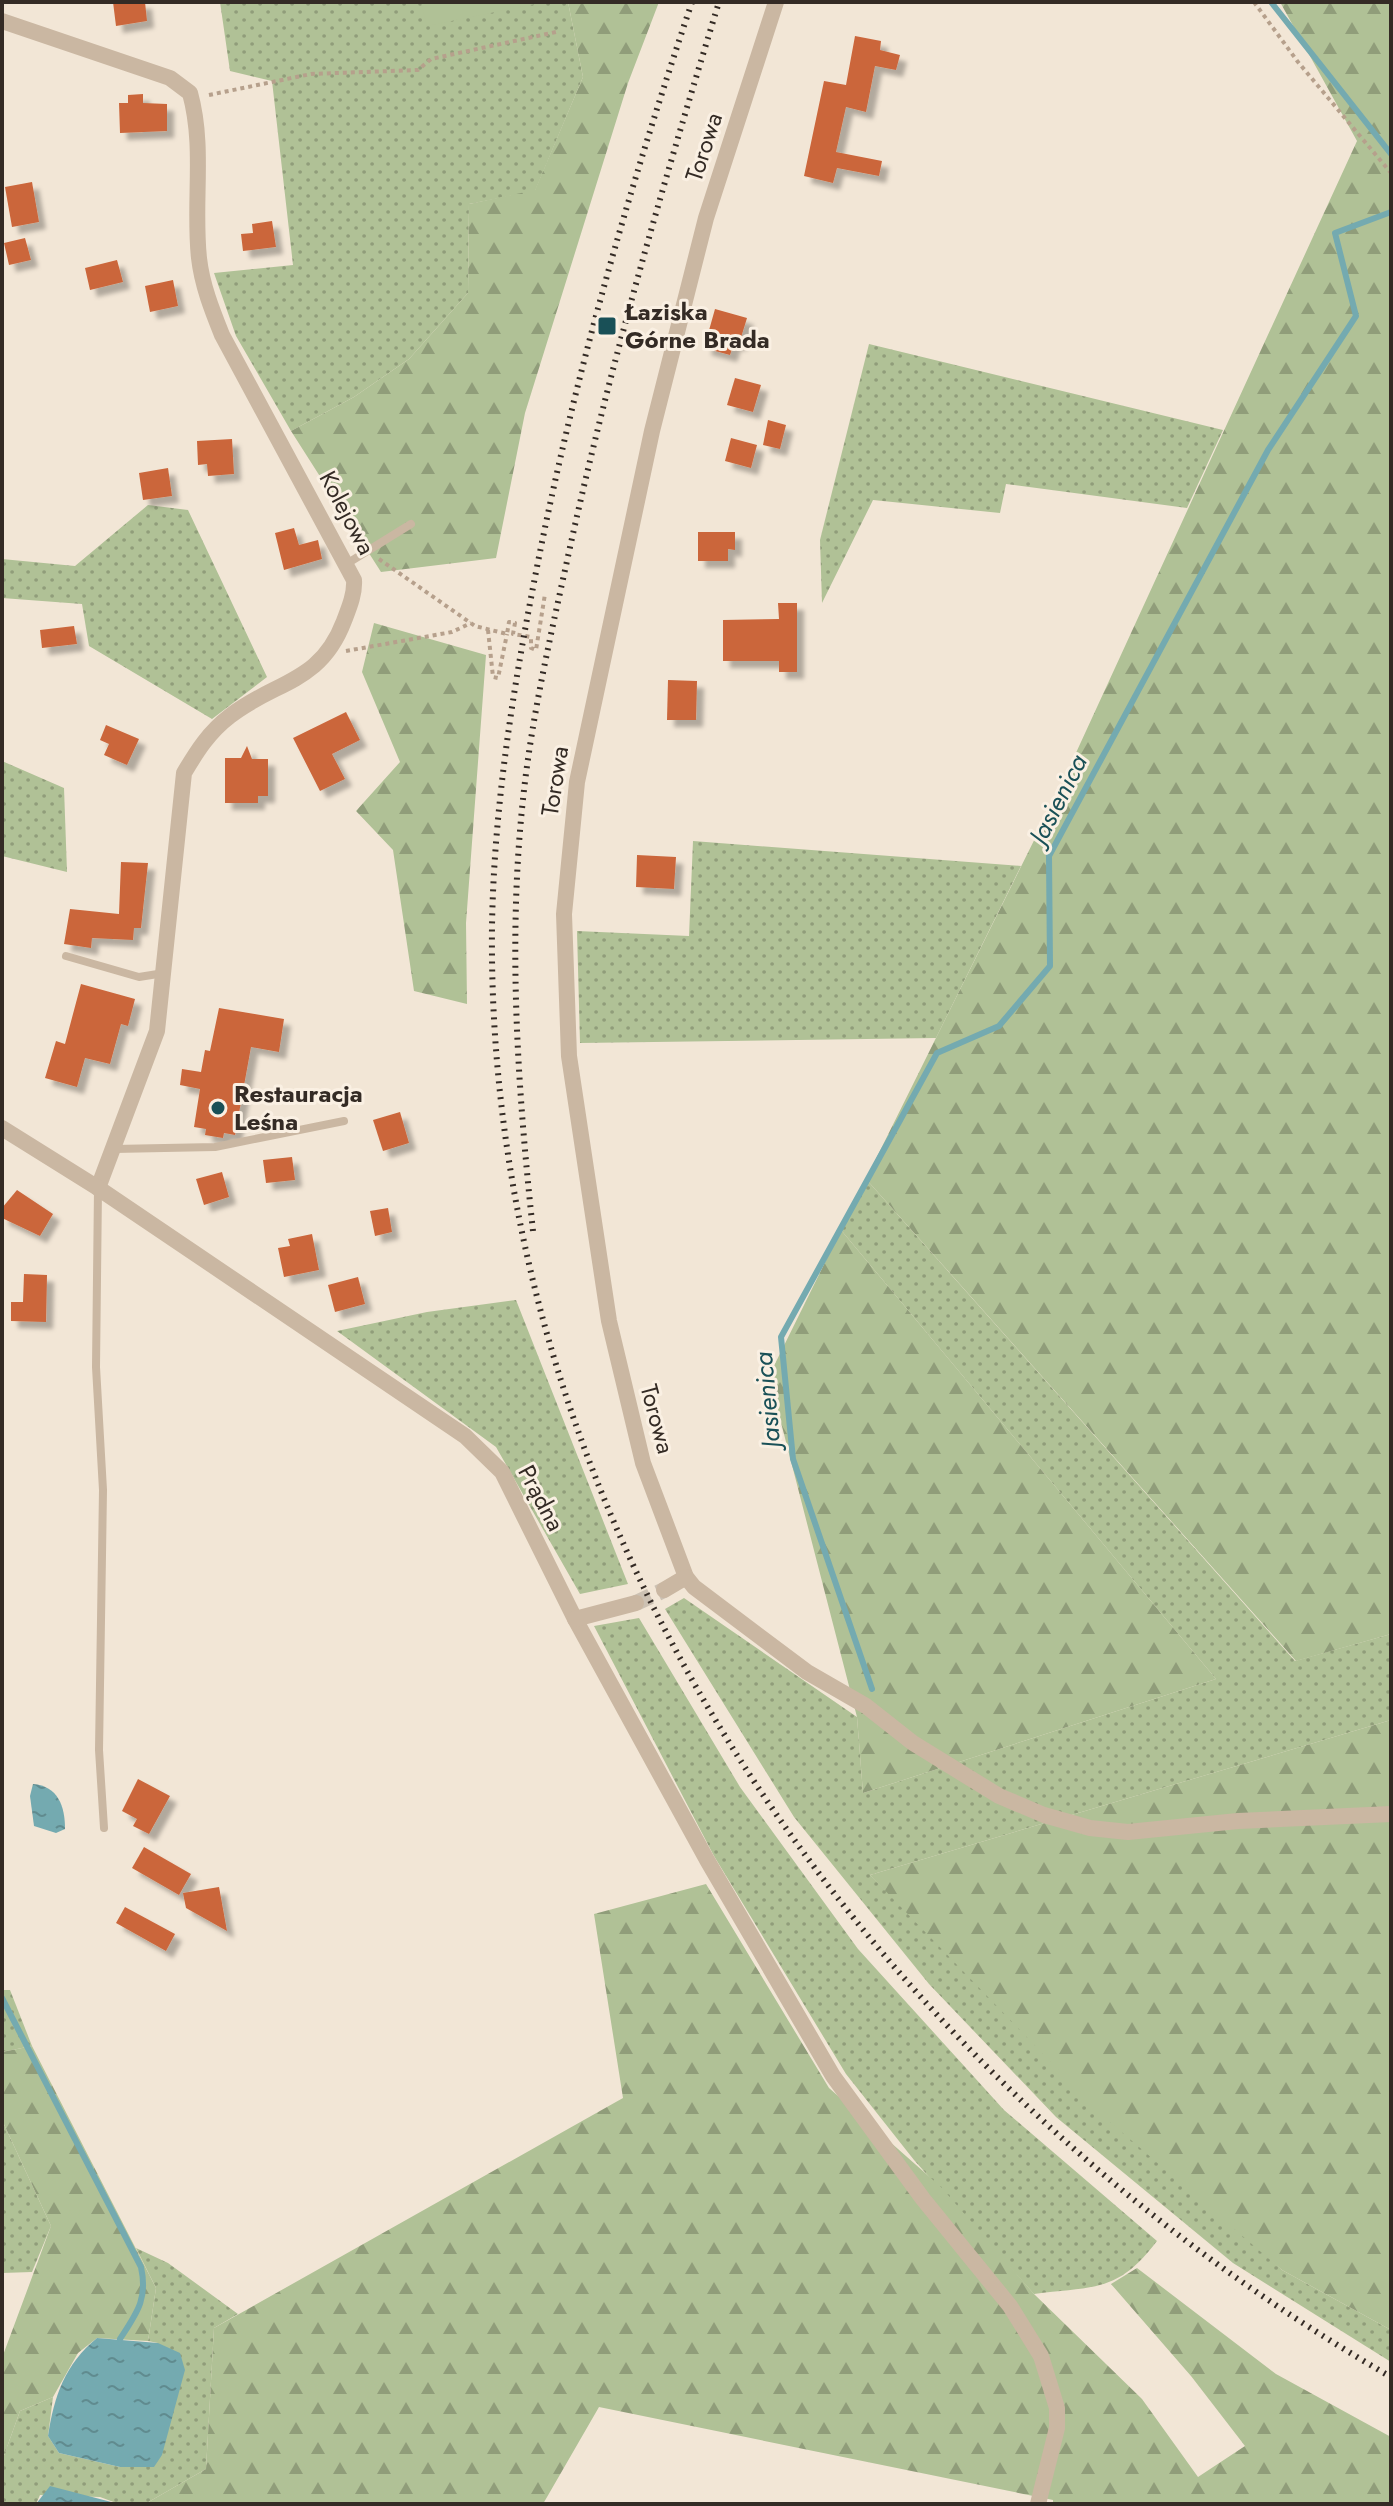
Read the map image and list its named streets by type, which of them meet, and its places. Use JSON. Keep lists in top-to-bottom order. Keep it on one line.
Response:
{"streets":{"street":["Torowa","Kolejowa","Prądna"]},"crossings":[["Kolejowa","Prądna"]],"water":["Jasienica"],"places":{"transit":["Łaziska Górne Brada"],"other":["Restauracja Leśna"]}}
